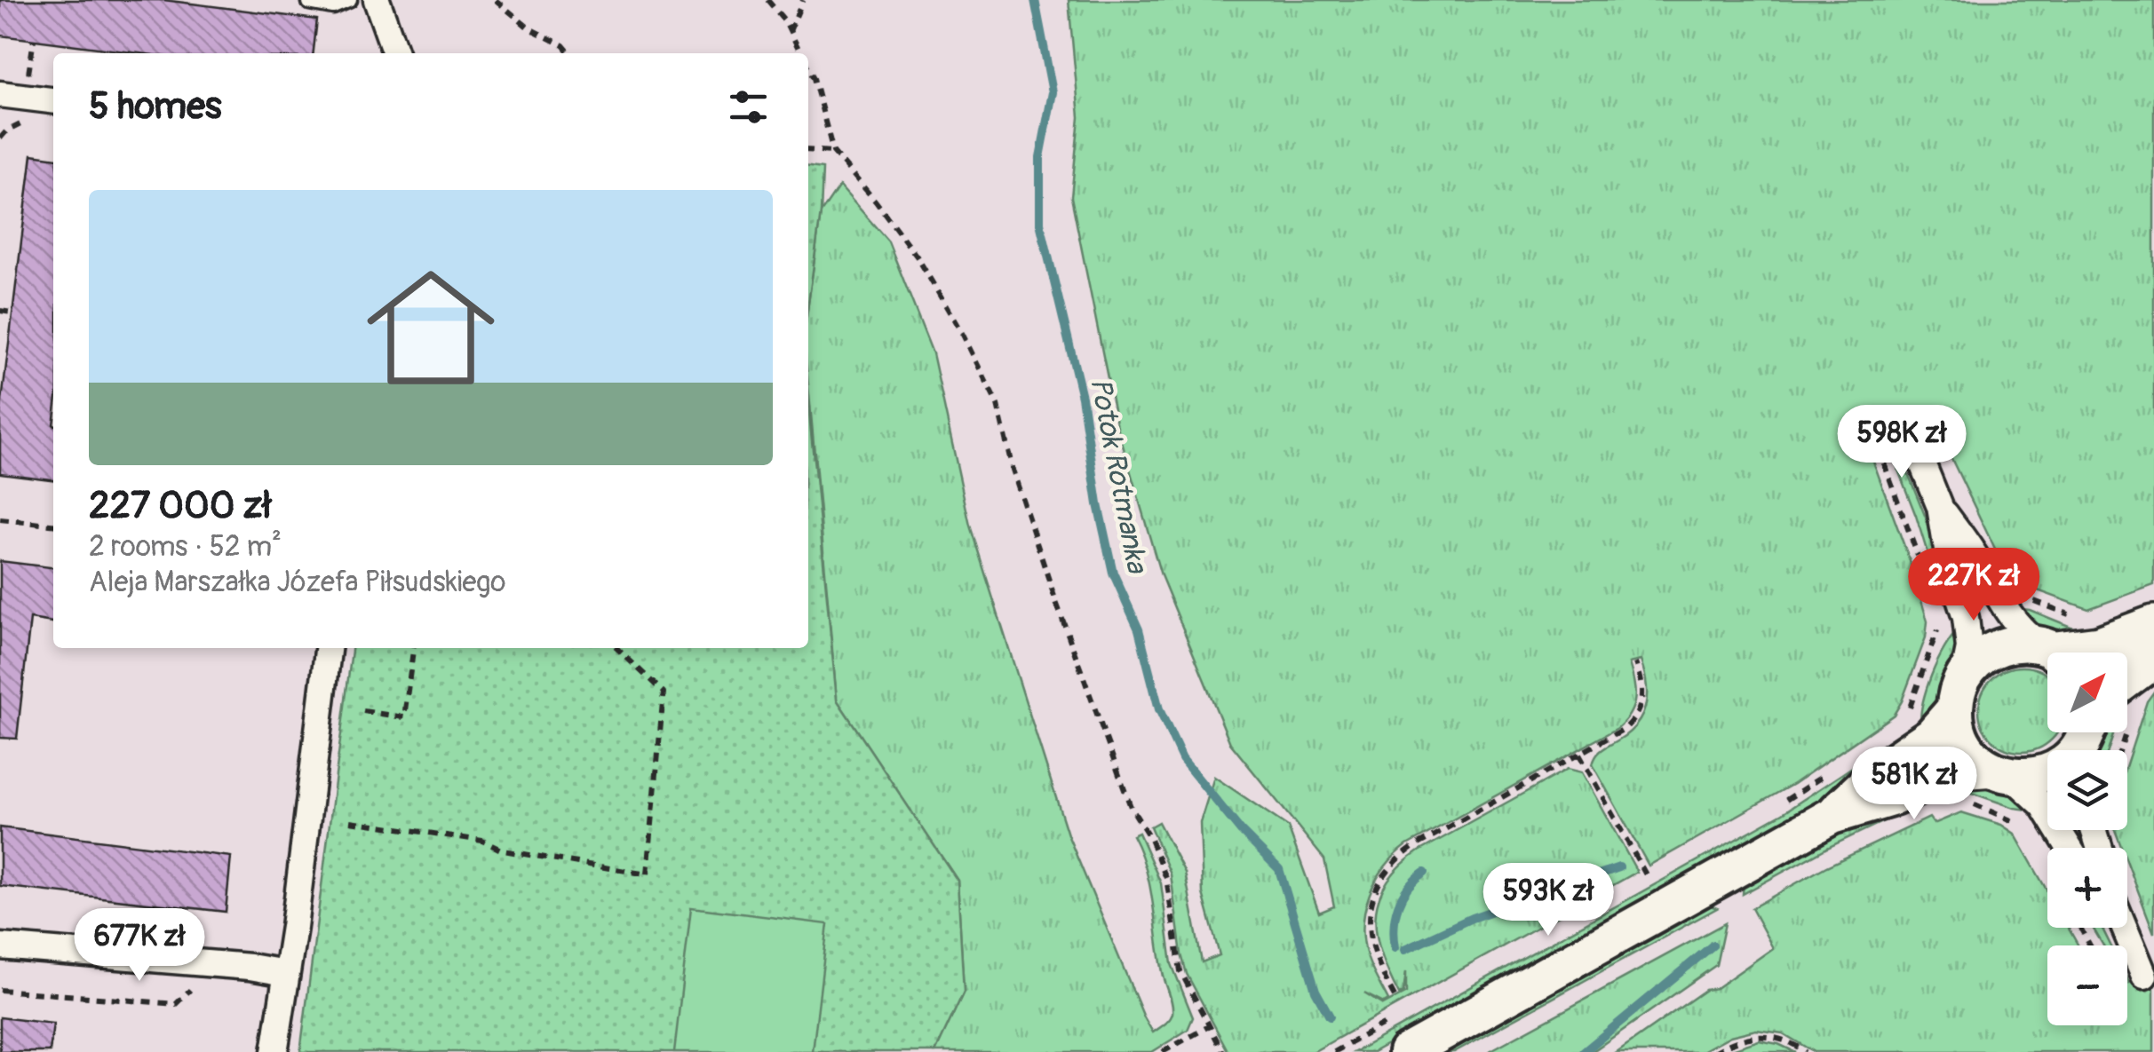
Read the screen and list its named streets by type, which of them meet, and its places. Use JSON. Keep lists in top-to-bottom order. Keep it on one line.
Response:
{"water":["Potok Rotmanka"],"north":"top right","page":{"heading":"5 homes","list":[{"name":"227 000 zł","note":"2 rooms · 52 m² · Aleja Marszałka Józefa Piłsudskiego"}],"price":["598K zł","227K zł","581K zł","593K zł","677K zł"],"map_buttons":["+","−"]}}
